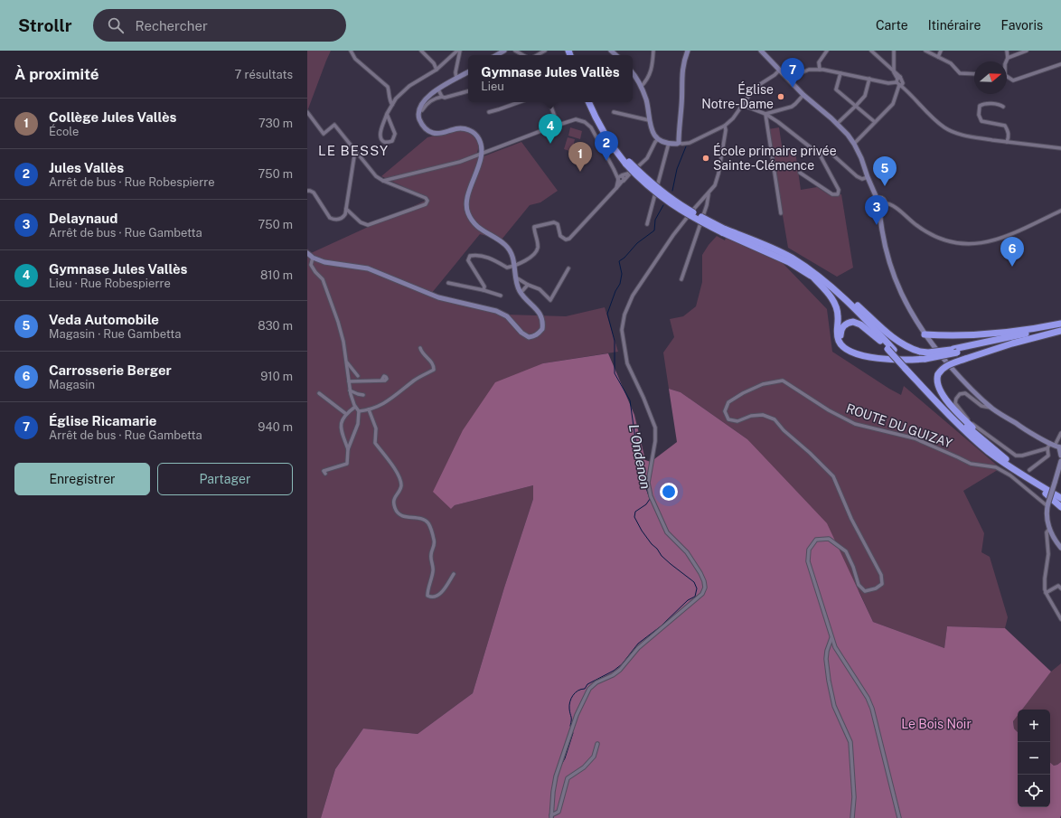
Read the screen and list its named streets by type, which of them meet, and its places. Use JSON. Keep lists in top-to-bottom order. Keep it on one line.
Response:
{"streets":{"street":["ROUTE DU GUIZAY"]},"districts":["LE BESSY"],"water":["L'Ondenon"],"parks":["Le Bois Noir"],"places":["Église Notre-Dame","École primaire privée Sainte-Clémence"],"north":"right","page":{"header":"Strollr","search":"Rechercher","nav":["Carte","Itinéraire","Favoris"],"heading":["À proximité","7 résultats"],"popup":["Gymnase Jules Vallès","Lieu"],"pins":["7","4","2","1","5","3","6"],"list":[{"mark":"1","name":"Collège Jules Vallès","note":"École","value":"730 m"},{"mark":"2","name":"Jules Vallès","note":"Arrêt de bus · Rue Robespierre","value":"750 m"},{"mark":"3","name":"Delaynaud","note":"Arrêt de bus · Rue Gambetta","value":"750 m"},{"mark":"4","name":"Gymnase Jules Vallès","note":"Lieu · Rue Robespierre","value":"810 m"},{"mark":"5","name":"Veda Automobile","note":"Magasin · Rue Gambetta","value":"830 m"},{"mark":"6","name":"Carrosserie Berger","note":"Magasin","value":"910 m"},{"mark":"7","name":"Église Ricamarie","note":"Arrêt de bus · Rue Gambetta","value":"940 m"}],"buttons":["Enregistrer","Partager"],"map_buttons":["+","−"]}}
